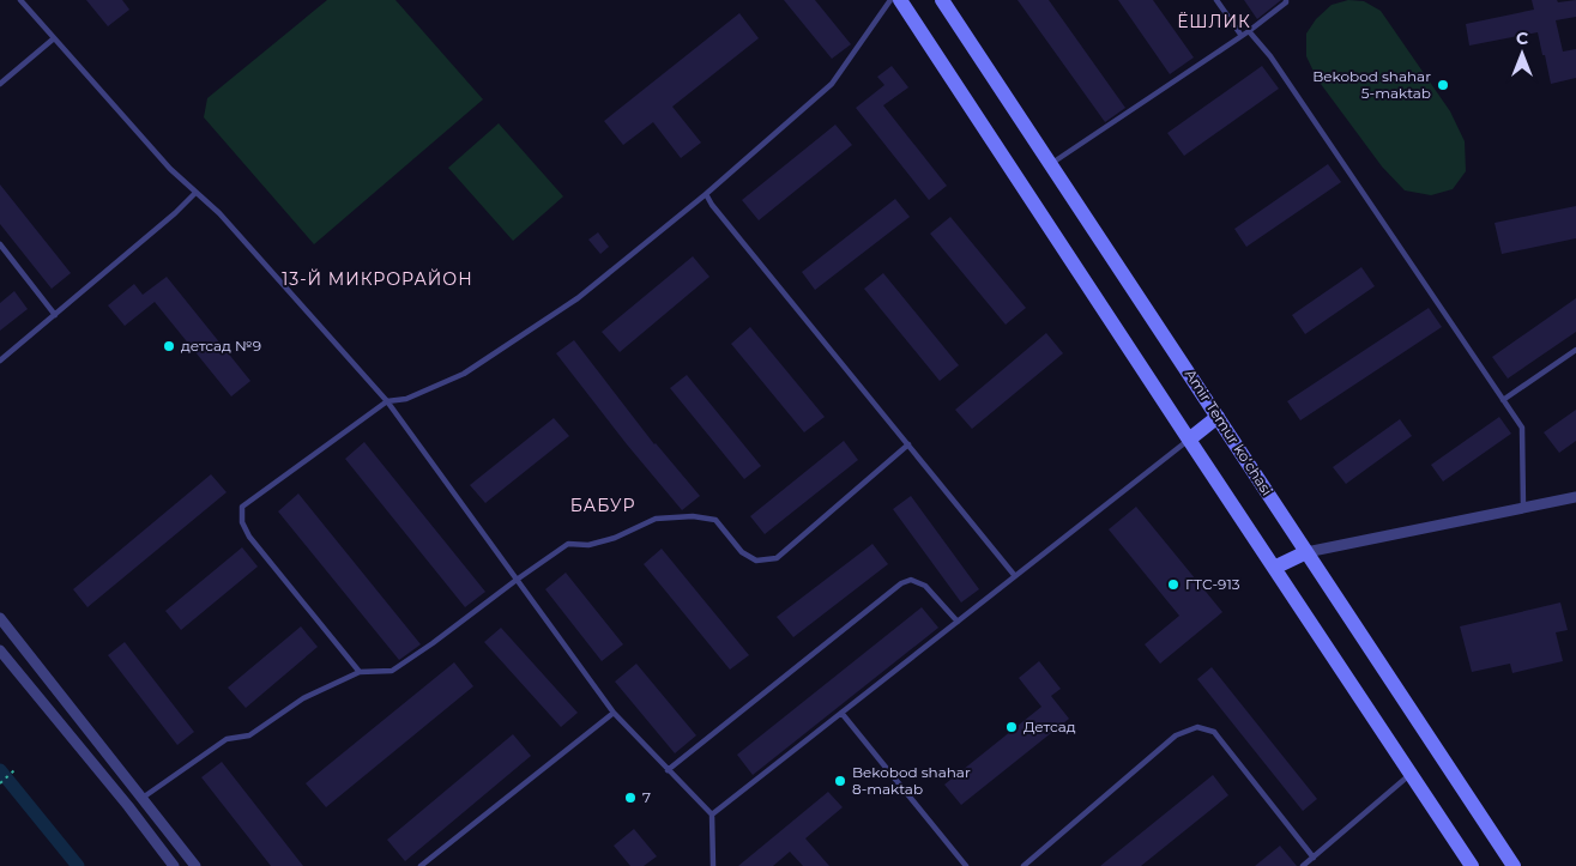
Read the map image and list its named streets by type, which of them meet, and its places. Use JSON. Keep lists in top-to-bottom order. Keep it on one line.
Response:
{"streets":{"street":["Amir Temur koʻchasi"]},"districts":["ЁШЛИК","13-Й МИКРОРАЙОН","БАБУР"],"places":["Bekobod shahar 5-maktab","детсад №9","ГТС-913","Детсад","Bekobod shahar 8-maktab","7"],"north":"top"}
